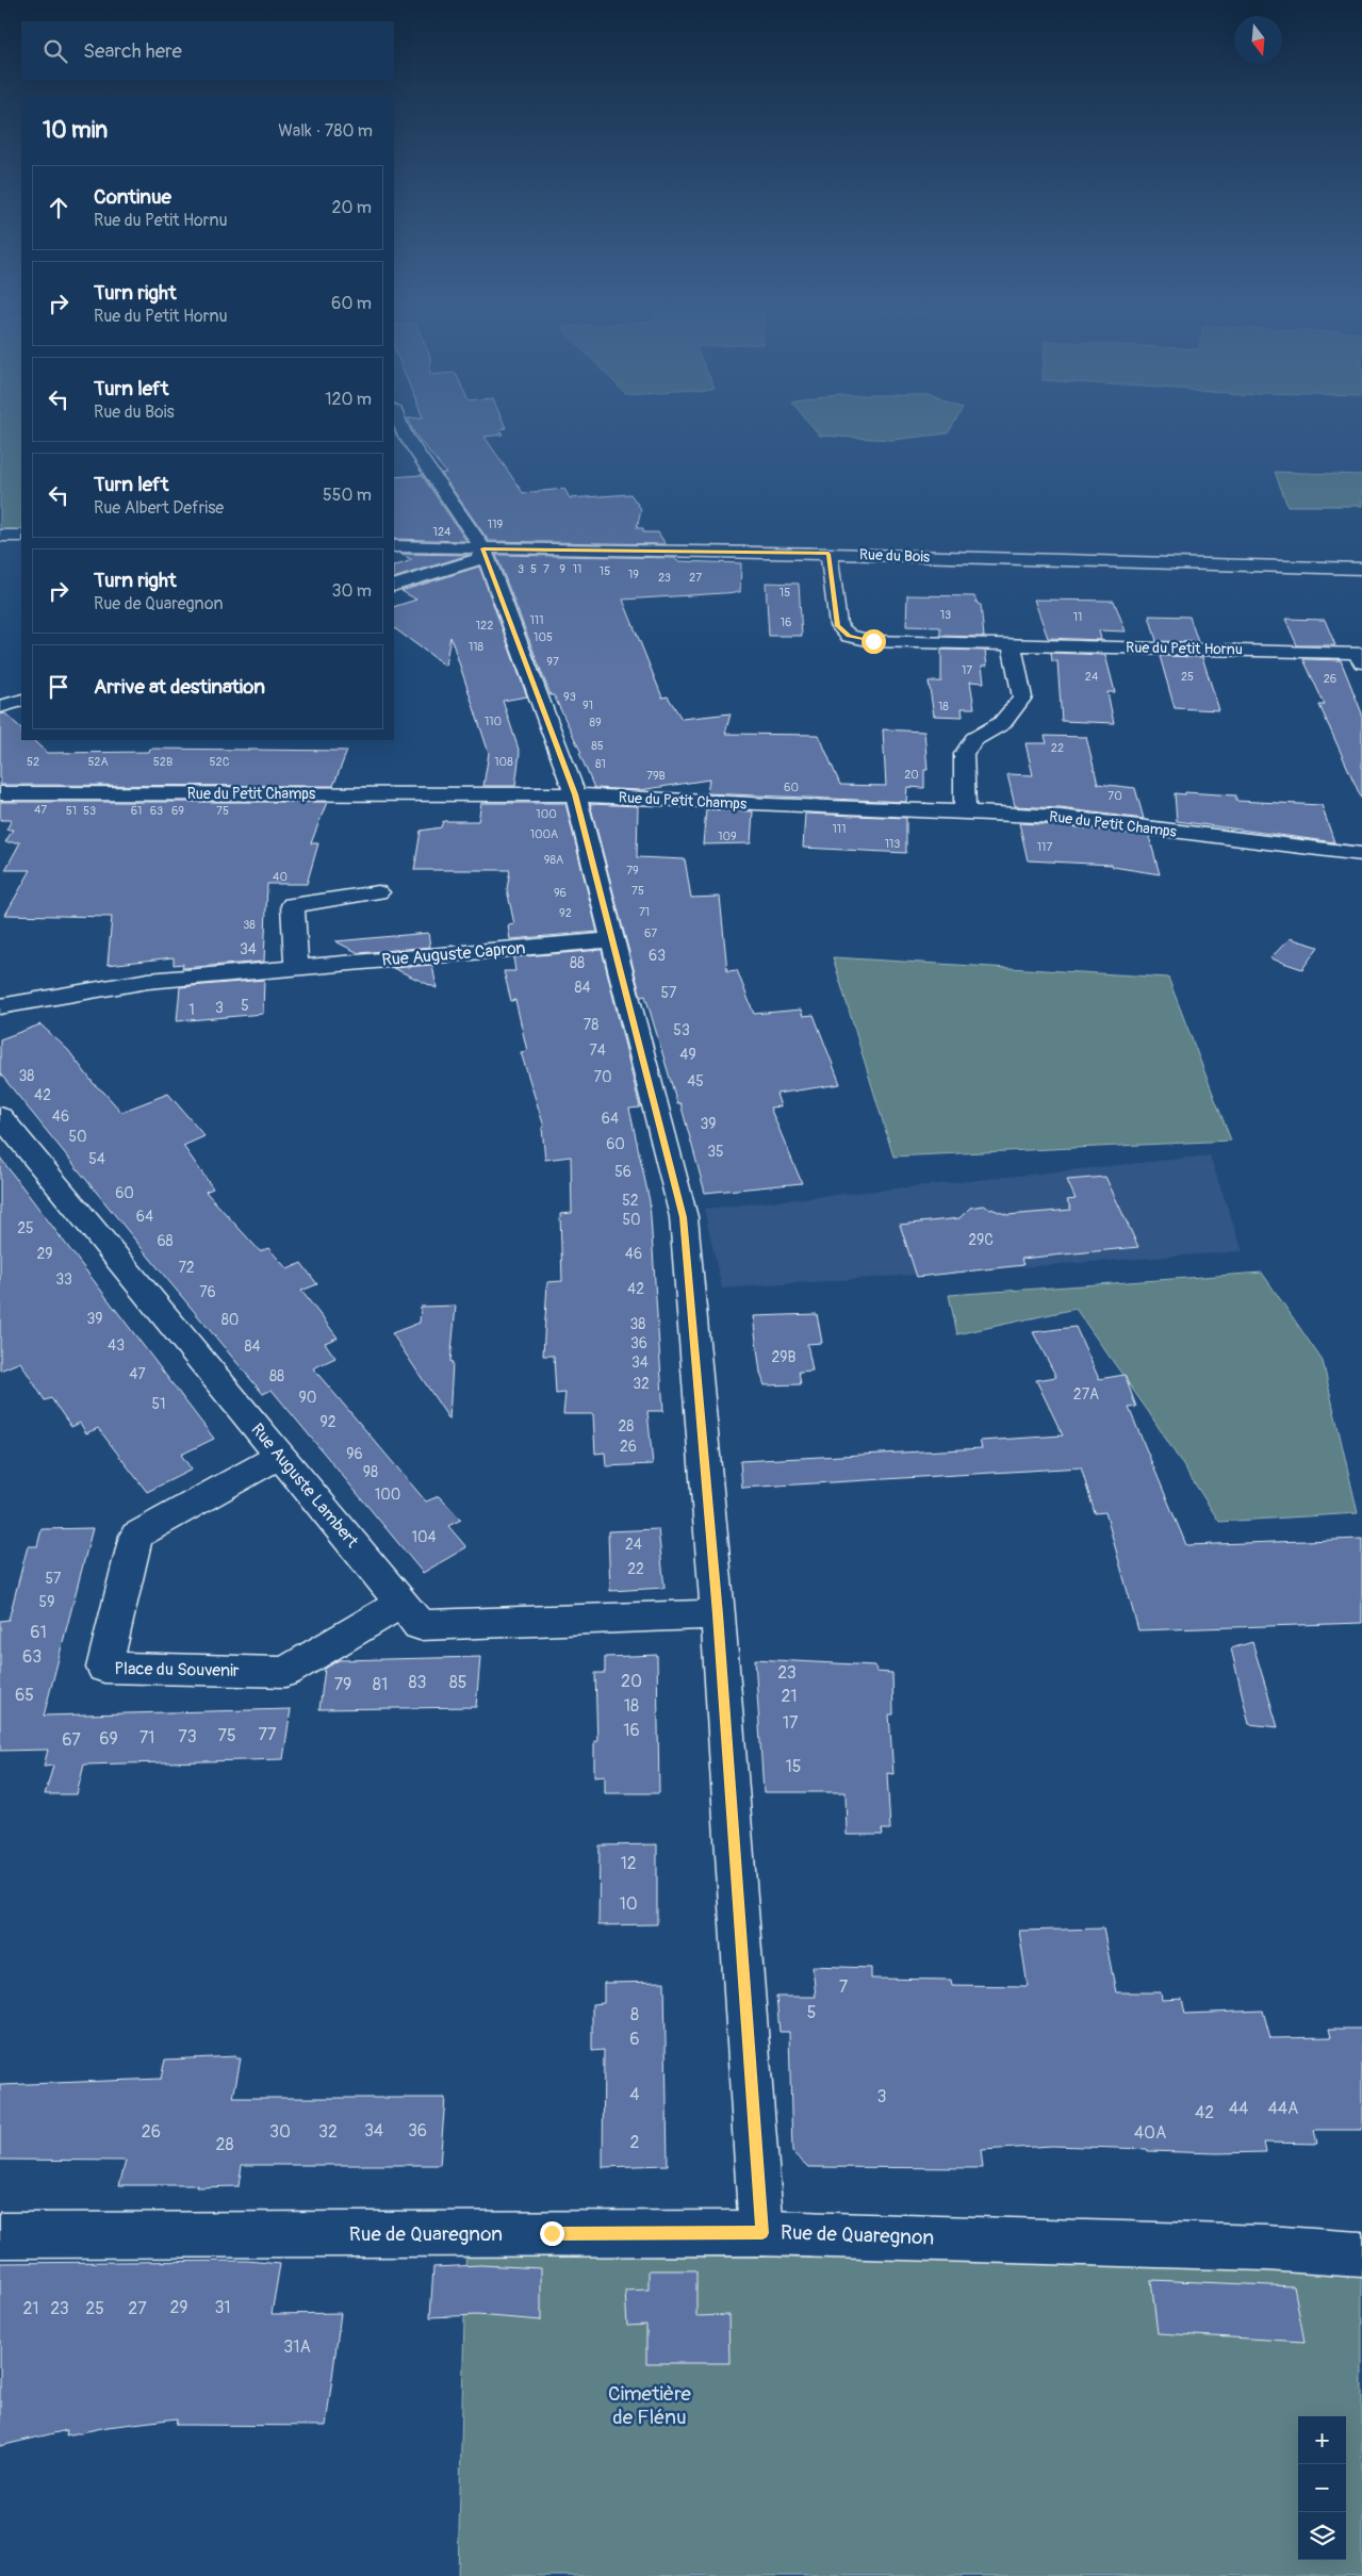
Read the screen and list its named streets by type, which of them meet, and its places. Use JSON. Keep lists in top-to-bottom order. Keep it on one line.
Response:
{"streets":{"street":["Rue du Bois","Rue du Petit Hornu","Rue du Petit Champs","Rue Auguste Capron","Rue Auguste Lambert","Place du Souvenir","Rue de Quaregnon"]},"crossings":[["Rue du Bois","Rue du Petit Hornu"],["Rue Auguste Lambert","Place du Souvenir"]],"parks":["Cimetière de Flénu"],"house_numbers":["119","124","3","5","7","9","11","15","19","23","27","15","13","11","111","16","122","105","118","97","17","24","25","26","93","91","18","110","89","85","22","52","52A","52B","52C","108","81","20","79B","60","70","47","51","53","61","63","69","75","100","111","100A","109","113","117","98A","79","40","75","96","71","92","38","67","34","63","88","84","57","5","3","1","78","53","74","49","38","70","45","42","46","64","39","50","60","35","54","56","60","52","64","50","25","29C","68","29","46","72","33","42","76","39","80","38","36","43","84","29B","34","47","88","32","27A","90","51","92","28","26","96","98","100","104","24","22","57","59","61","63","23","20","83","85","79","81","65","21","18","17","16","77","75","73","71","69","67","15","12","10","7","5","8","6","4","3","44","44A","42","34","36","26","30","32","40A","2","28","29","31","21","23","25","27","31A"],"north":"bottom","page":{"search":"Search here","heading":["10 min","Walk · 780 m"],"list":[["Continue","Rue du Petit Hornu","20 m"],["Turn right","Rue du Petit Hornu","60 m"],["Turn left","Rue du Bois","120 m"],["Turn left","Rue Albert Defrise","550 m"],["Turn right","Rue de Quaregnon","30 m"],"Arrive at destination"],"map_buttons":["+","−"]}}
